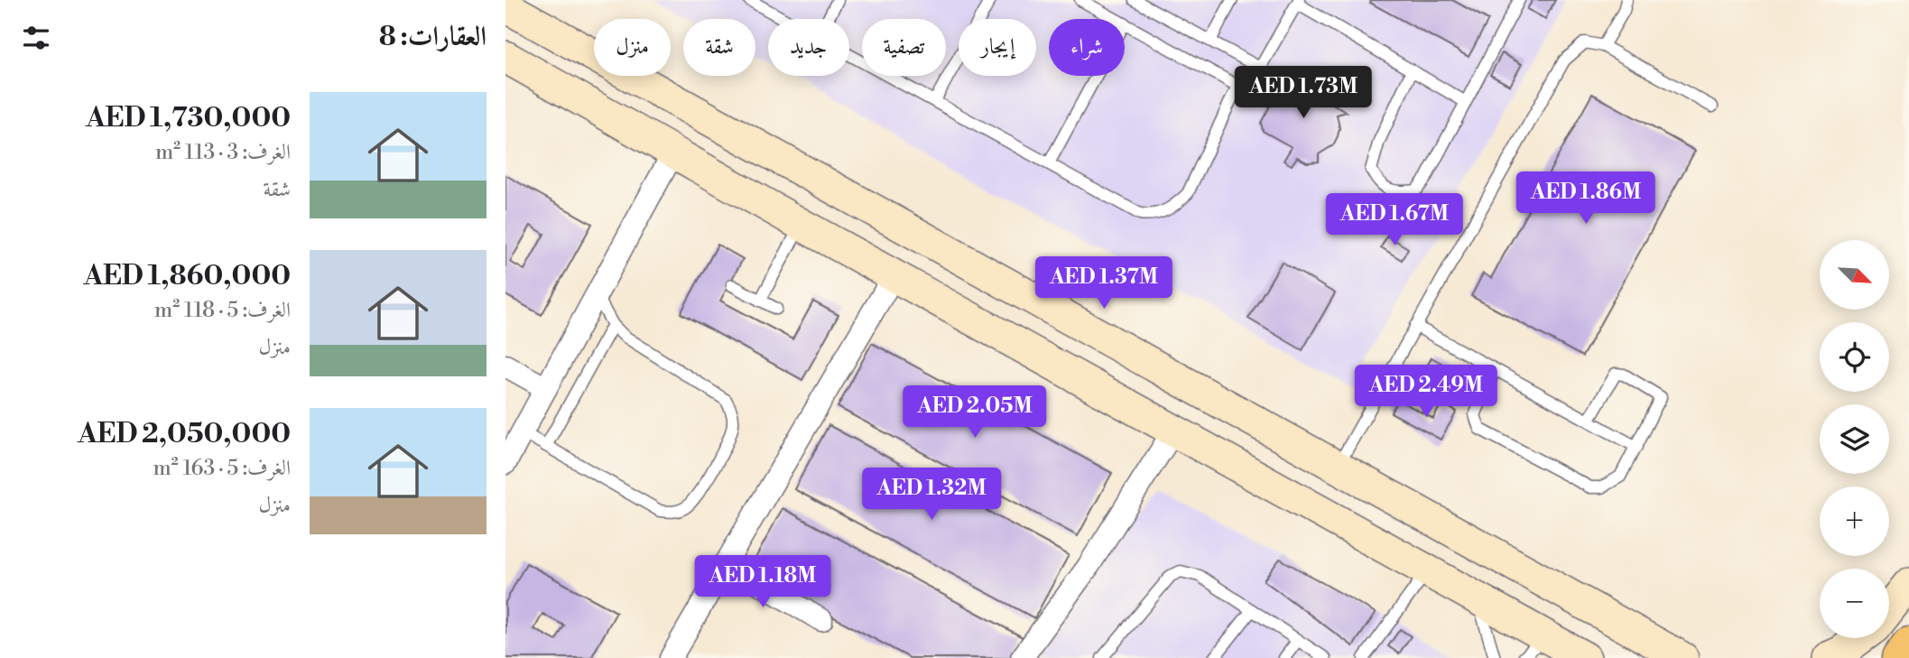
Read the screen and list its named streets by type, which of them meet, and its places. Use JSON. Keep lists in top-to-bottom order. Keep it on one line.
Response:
{"north":"bottom right","page":{"heading":"العقارات: 8","chip":["شراء","إيجار","تصفية","جديد","شقة","منزل"],"price":["AED 1.73M","AED 1.86M","AED 1.67M","AED 1.37M","AED 2.49M","AED 2.05M","AED 1.32M","AED 1.18M"],"list":[{"name":"AED 1,730,000","note":"الغرف: 3 · 113 m² · شقة"},{"name":"AED 1,860,000","note":"الغرف: 5 · 118 m² · منزل"},{"name":"AED 2,050,000","note":"الغرف: 5 · 163 m² · منزل"}],"map_buttons":["+","−"]}}
